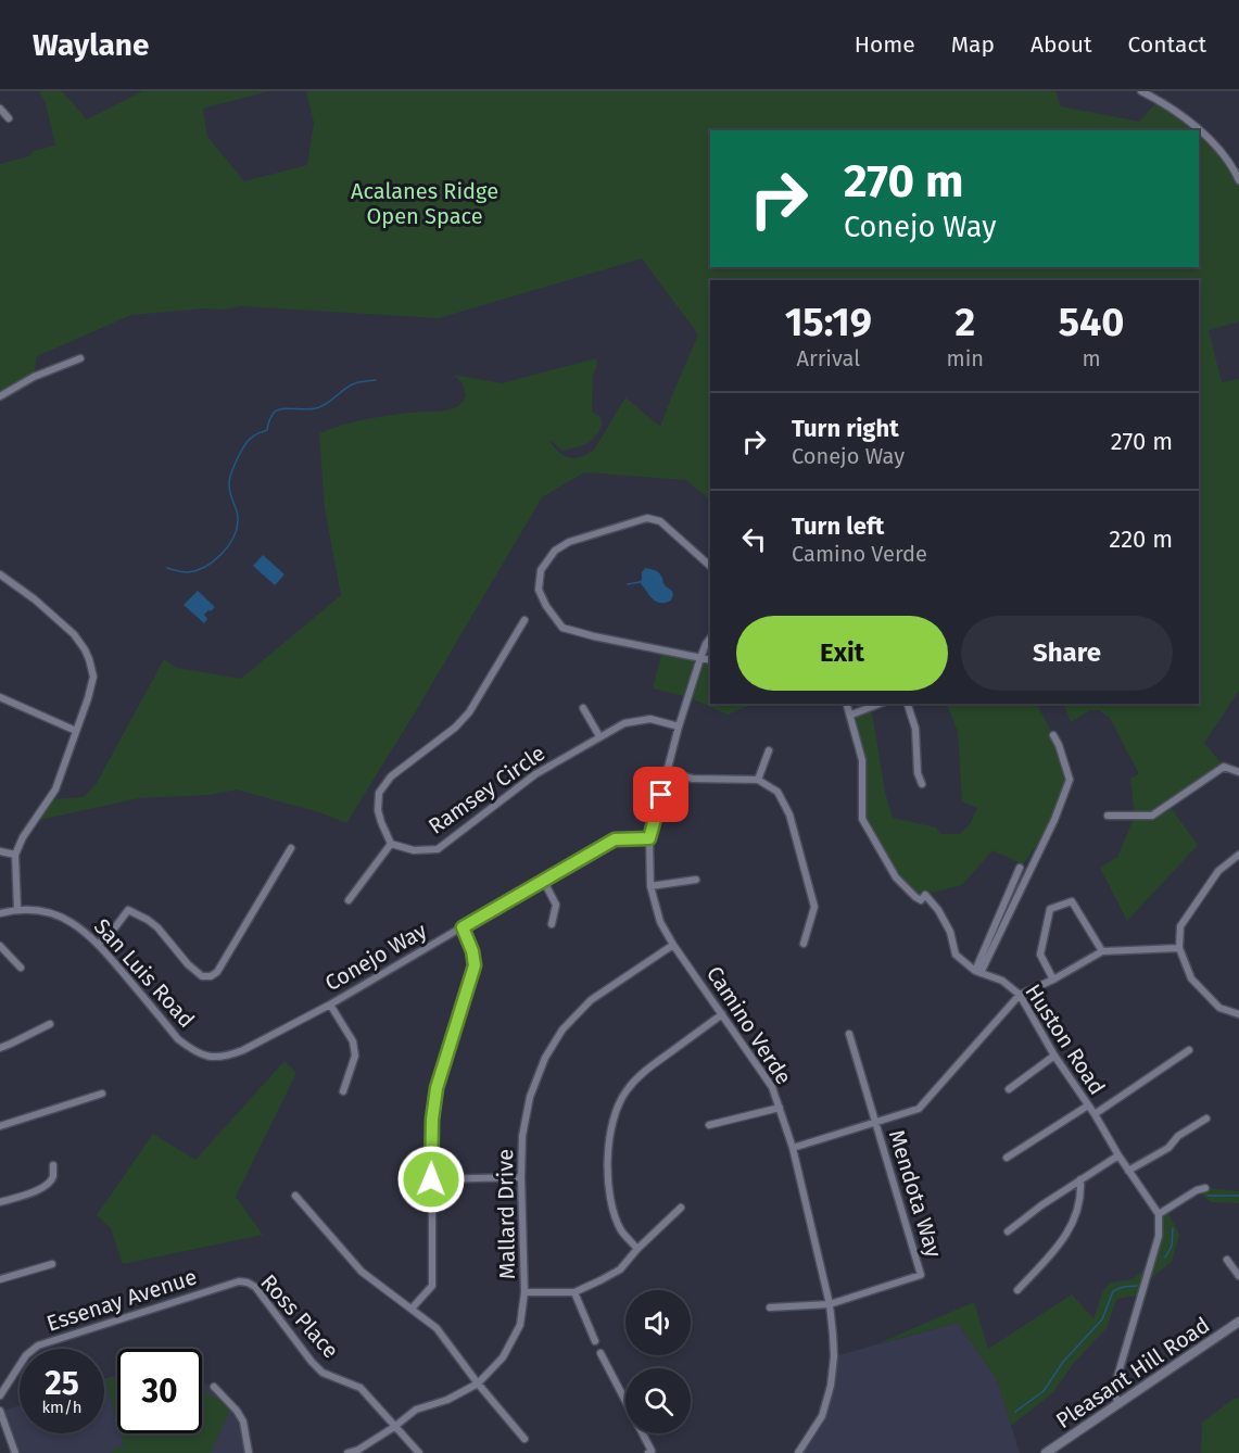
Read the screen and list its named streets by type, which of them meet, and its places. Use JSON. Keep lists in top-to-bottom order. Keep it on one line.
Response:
{"streets":{"main road":["Pleasant Hill Road"],"street":["Ramsey Circle","Conejo Way","San Luis Road","Camino Verde","Huston Road","Mendota Way","Mallard Drive","Essenay Avenue","Ross Place"]},"crossings":[["Ramsey Circle","Camino Verde"],["Conejo Way","San Luis Road"],["Conejo Way","Camino Verde"],["Camino Verde","Mendota Way"],["Camino Verde","Mallard Drive"],["Mallard Drive","Ross Place"],["Essenay Avenue","Ross Place"]],"parks":["Acalanes Ridge Open Space"],"page":{"header":"Waylane","nav":["Home","Map","About","Contact"],"turn":["270 m","Conejo Way"],"eta":["15:19","Arrival","2","min","540","m"],"list":[{"name":"Turn right","note":"Conejo Way","value":"270 m"},{"name":"Turn left","note":"Camino Verde","value":"220 m"}],"buttons":["Exit","Share"],"speed":"25 km/h","limit":"30"}}
